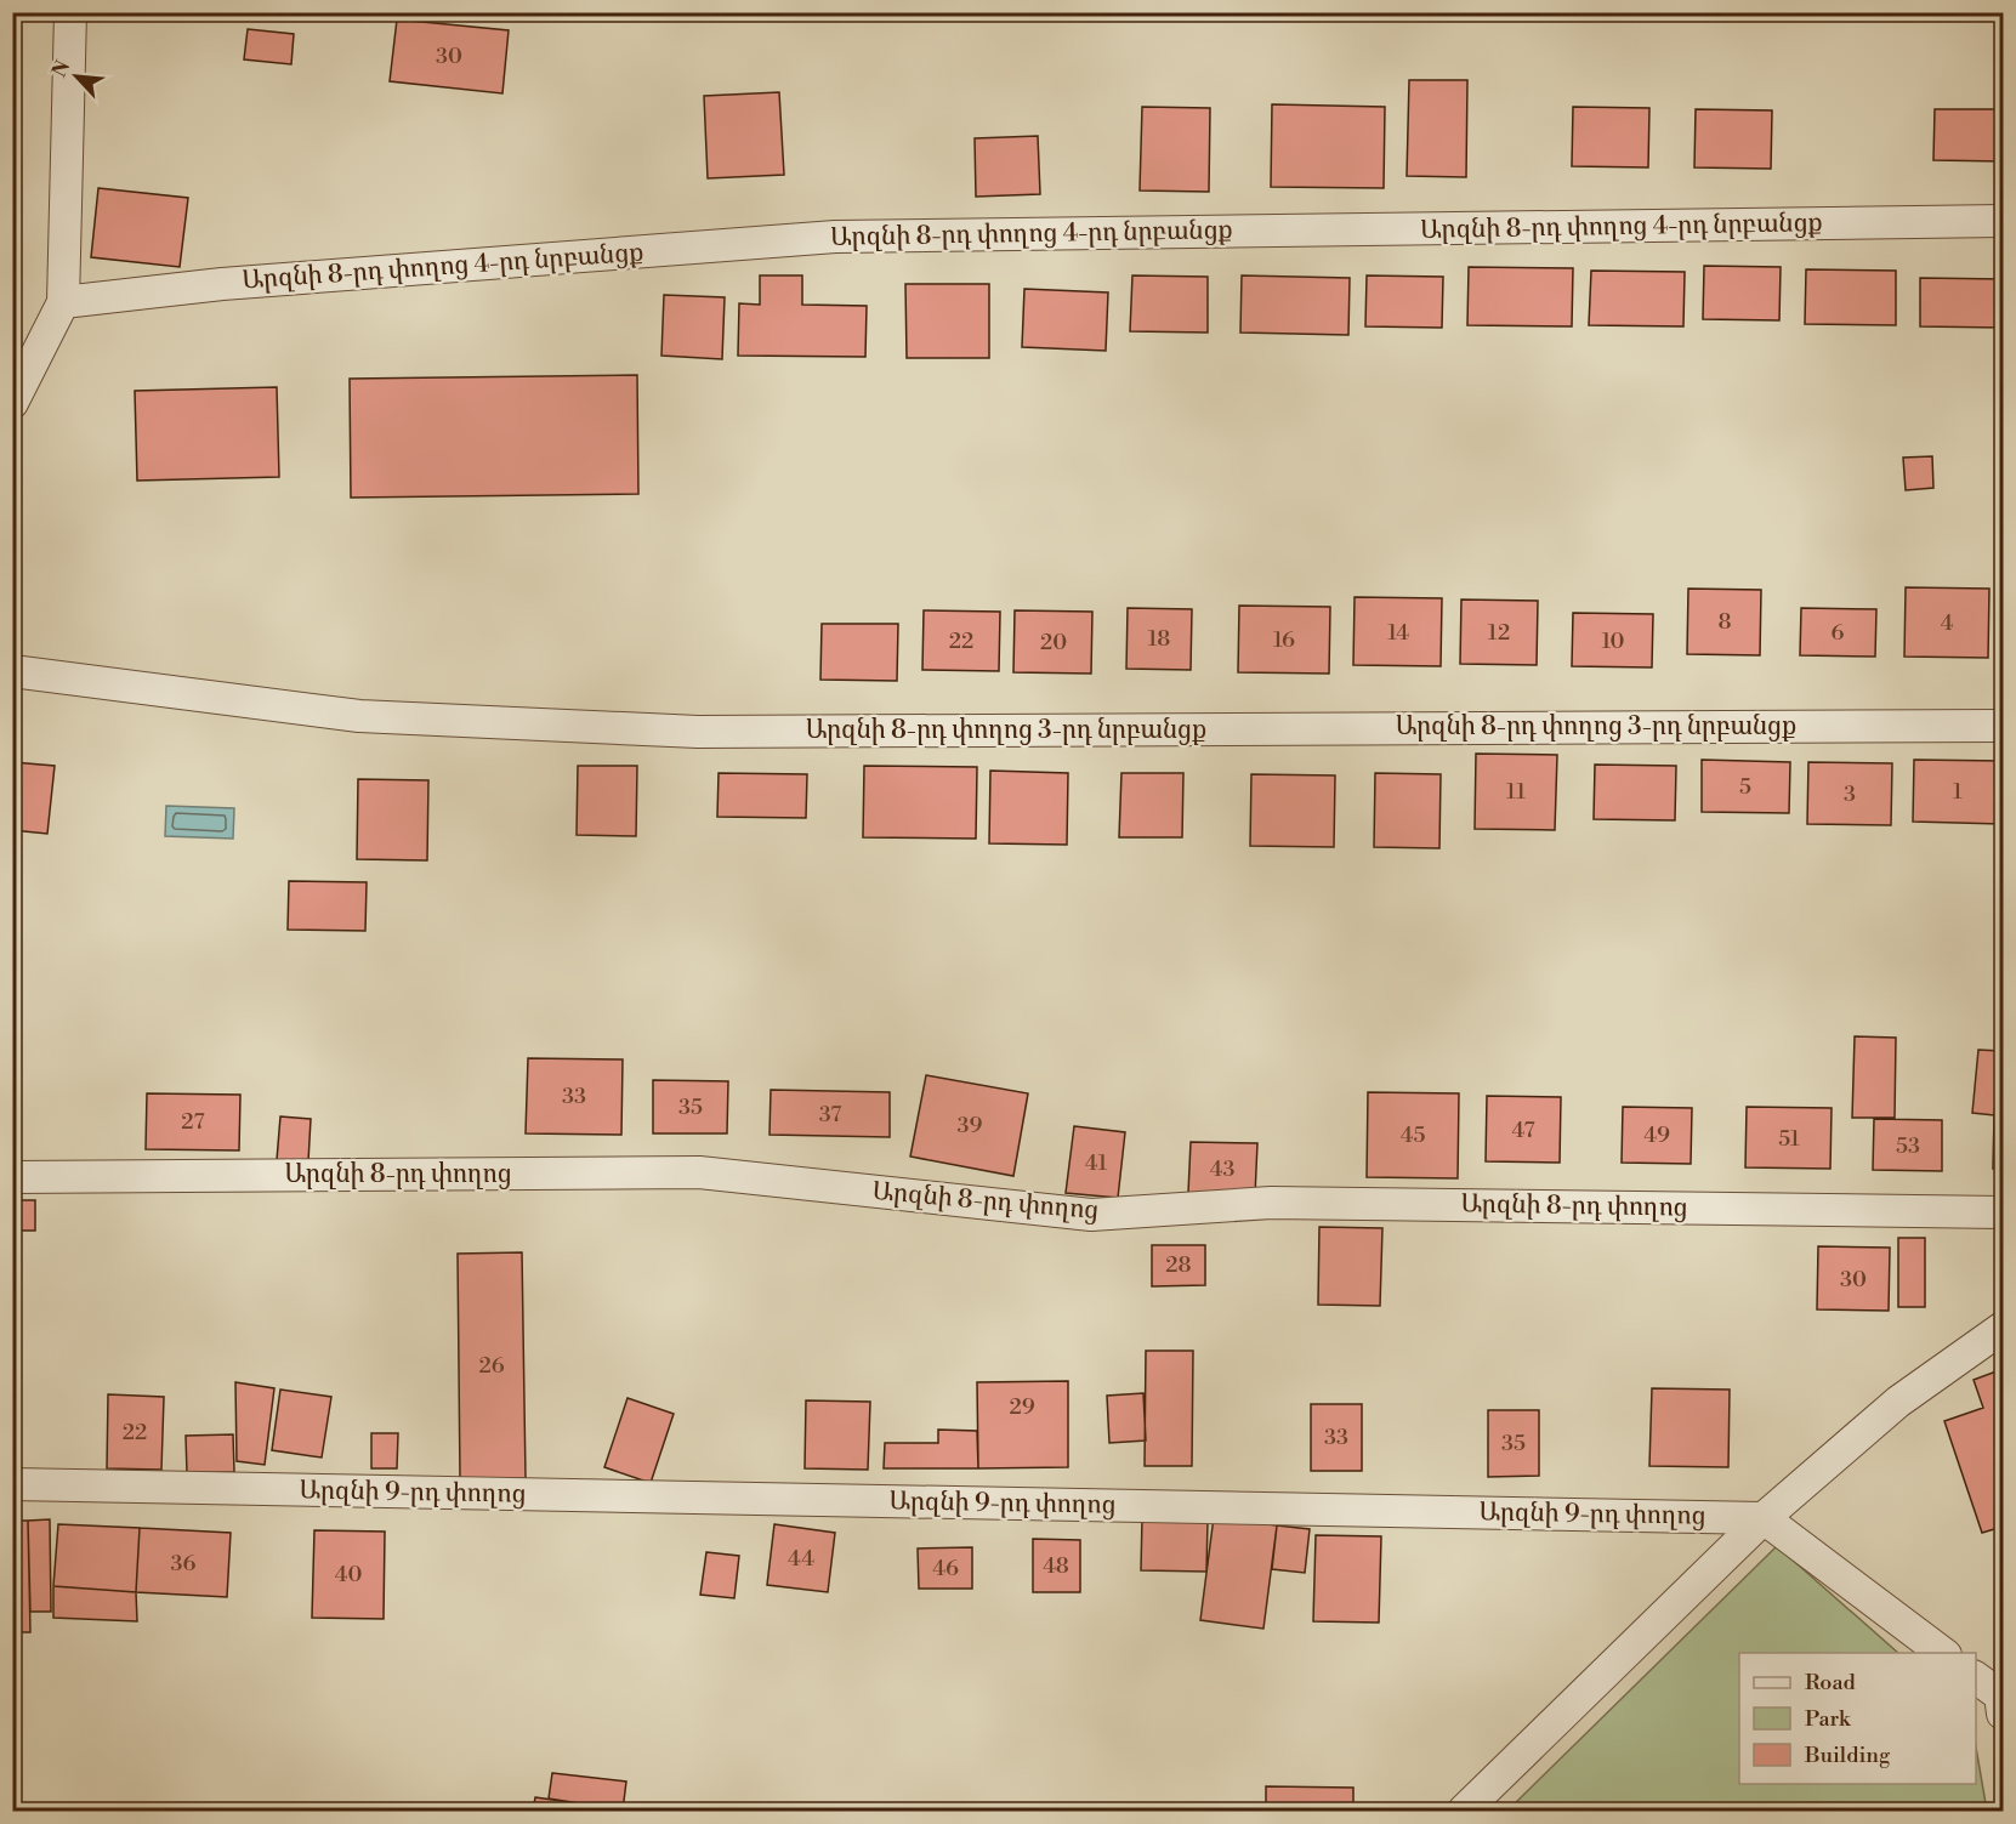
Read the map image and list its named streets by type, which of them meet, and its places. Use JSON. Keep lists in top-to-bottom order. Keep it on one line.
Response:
{"streets":{"street":["Արզնի 8-րդ փողոց 4-րդ նրբանցք","Արզնի 8-րդ փողոց 3-րդ նրբանցք","Արզնի 8-րդ փողոց","Արզնի 9-րդ փողոց"]},"house_numbers":["30","8","4","14","12","6","18","16","22","10","20","5","11","1","3","33","35","37","27","39","47","45","49","51","53","41","43","28","30","26","29","22","33","35","44","36","48","46","40"],"legend":["Road","Park","Building"],"north":"top left"}
